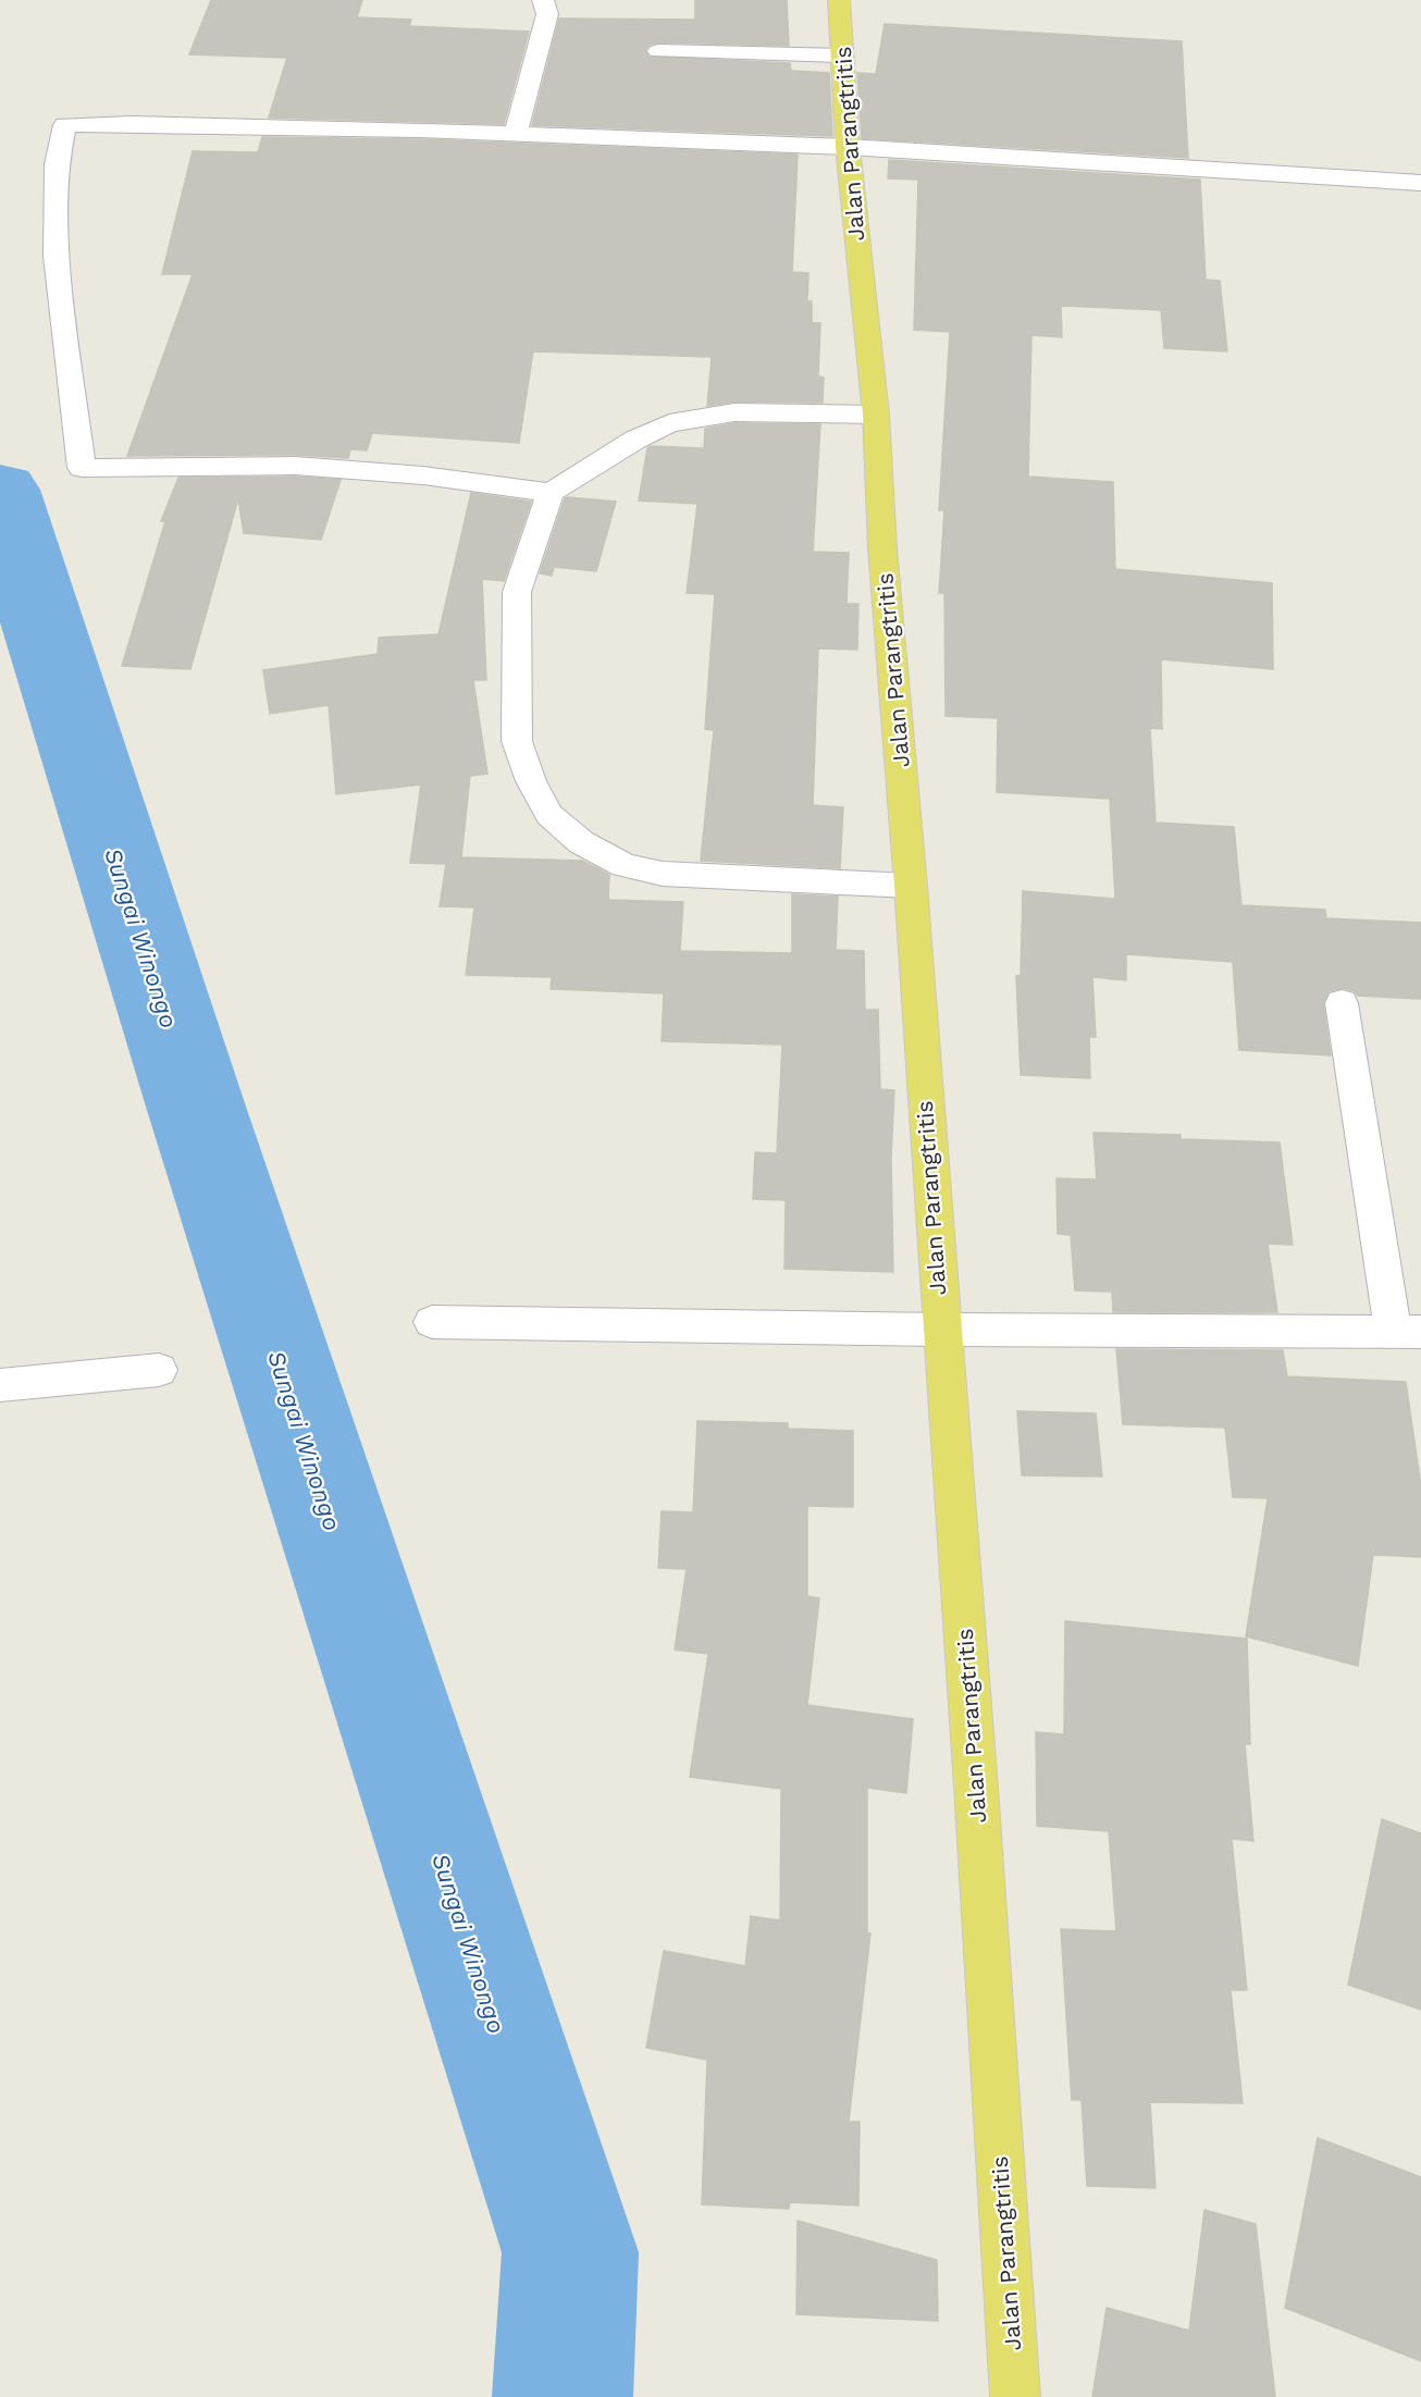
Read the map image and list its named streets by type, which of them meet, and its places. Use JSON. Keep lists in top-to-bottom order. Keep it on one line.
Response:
{"streets":{"main road":["Jalan Parangtritis"]},"water":["Sungai Winongo"]}
